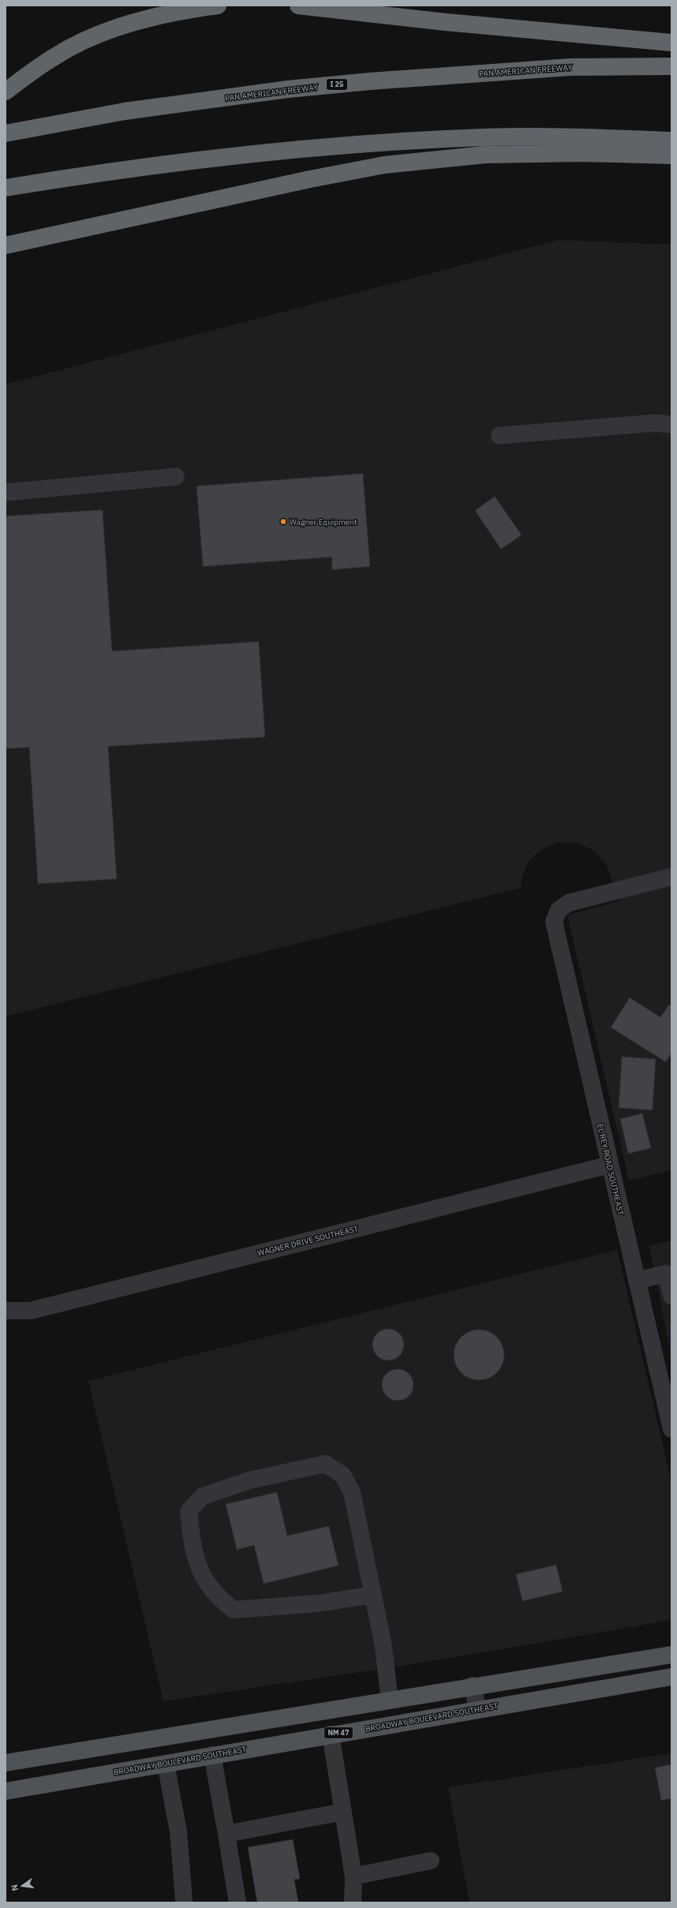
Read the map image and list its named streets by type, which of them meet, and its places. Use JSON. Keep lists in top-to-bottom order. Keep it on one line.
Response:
{"streets":{"highway":["PAN AMERICAN FREEWAY","I 25"],"main road":["BROADWAY BOULEVARD SOUTHEAST","NM 47"],"street":["EL REY ROAD SOUTHEAST","WAGNER DRIVE SOUTHEAST"]},"crossings":[["EL REY ROAD SOUTHEAST","WAGNER DRIVE SOUTHEAST"]],"places":["Wagner Equipment"],"north":"left"}
